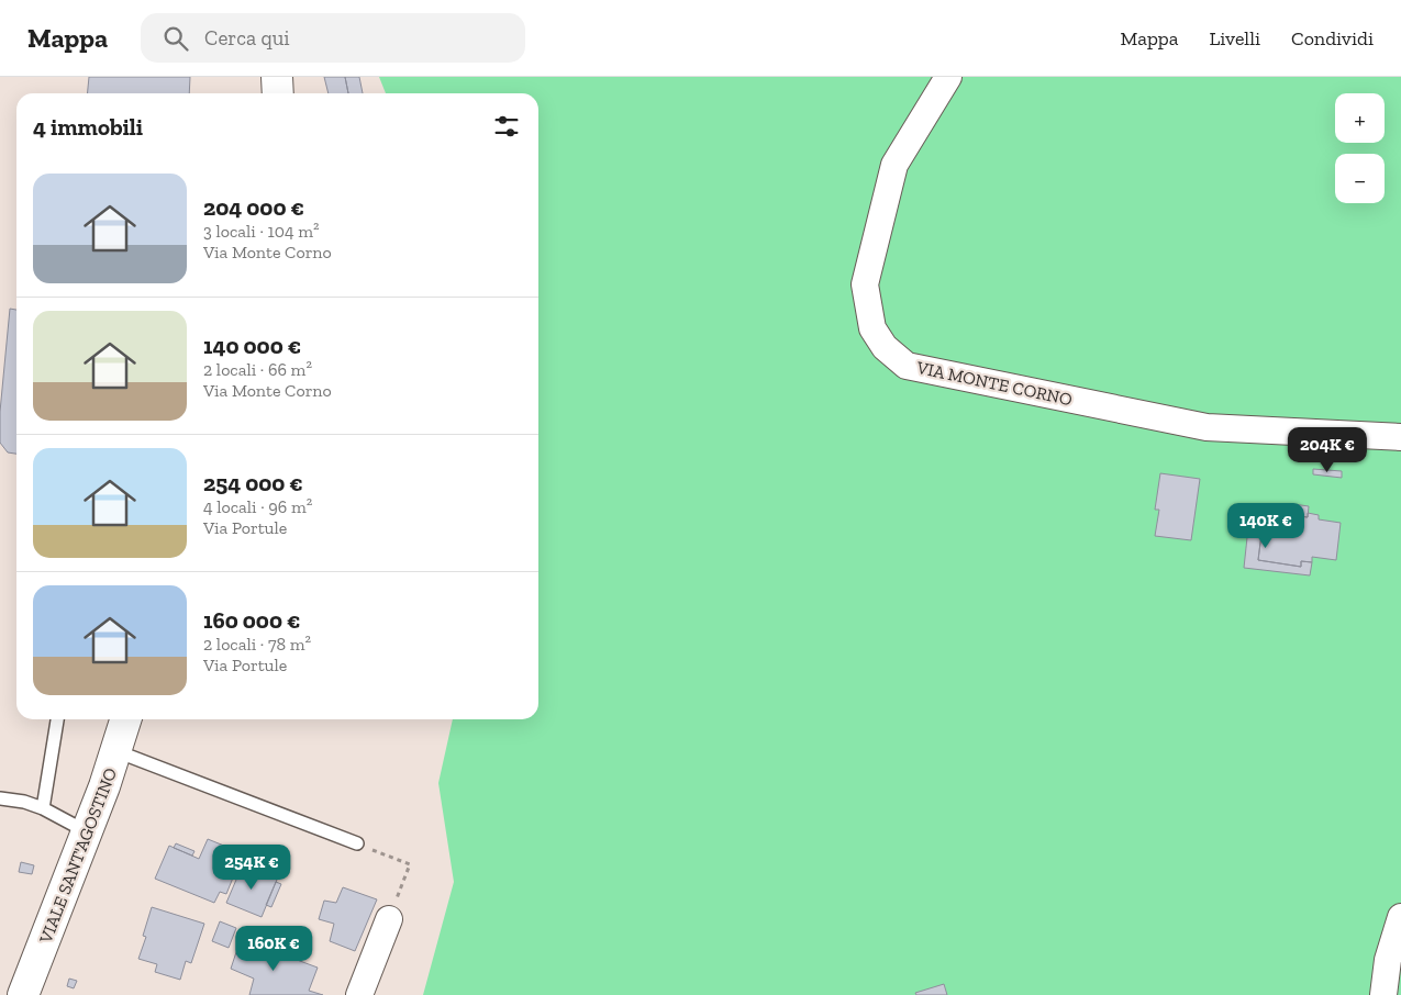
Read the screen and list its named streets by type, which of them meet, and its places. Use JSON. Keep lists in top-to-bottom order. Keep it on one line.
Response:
{"streets":{"main road":["VIALE SANT'AGOSTINO"],"street":["VIA MONTE CORNO"]},"page":{"header":"Mappa","search":"Cerca qui","nav":["Mappa","Livelli","Condividi"],"map_buttons":["+","−"],"heading":"4 immobili","list":[{"name":"204 000 €","note":"3 locali · 104 m² · Via Monte Corno"},{"name":"140 000 €","note":"2 locali · 66 m² · Via Monte Corno"},{"name":"254 000 €","note":"4 locali · 96 m² · Via Portule"},{"name":"160 000 €","note":"2 locali · 78 m² · Via Portule"}],"price":["204K €","140K €","254K €","160K €"]}}
